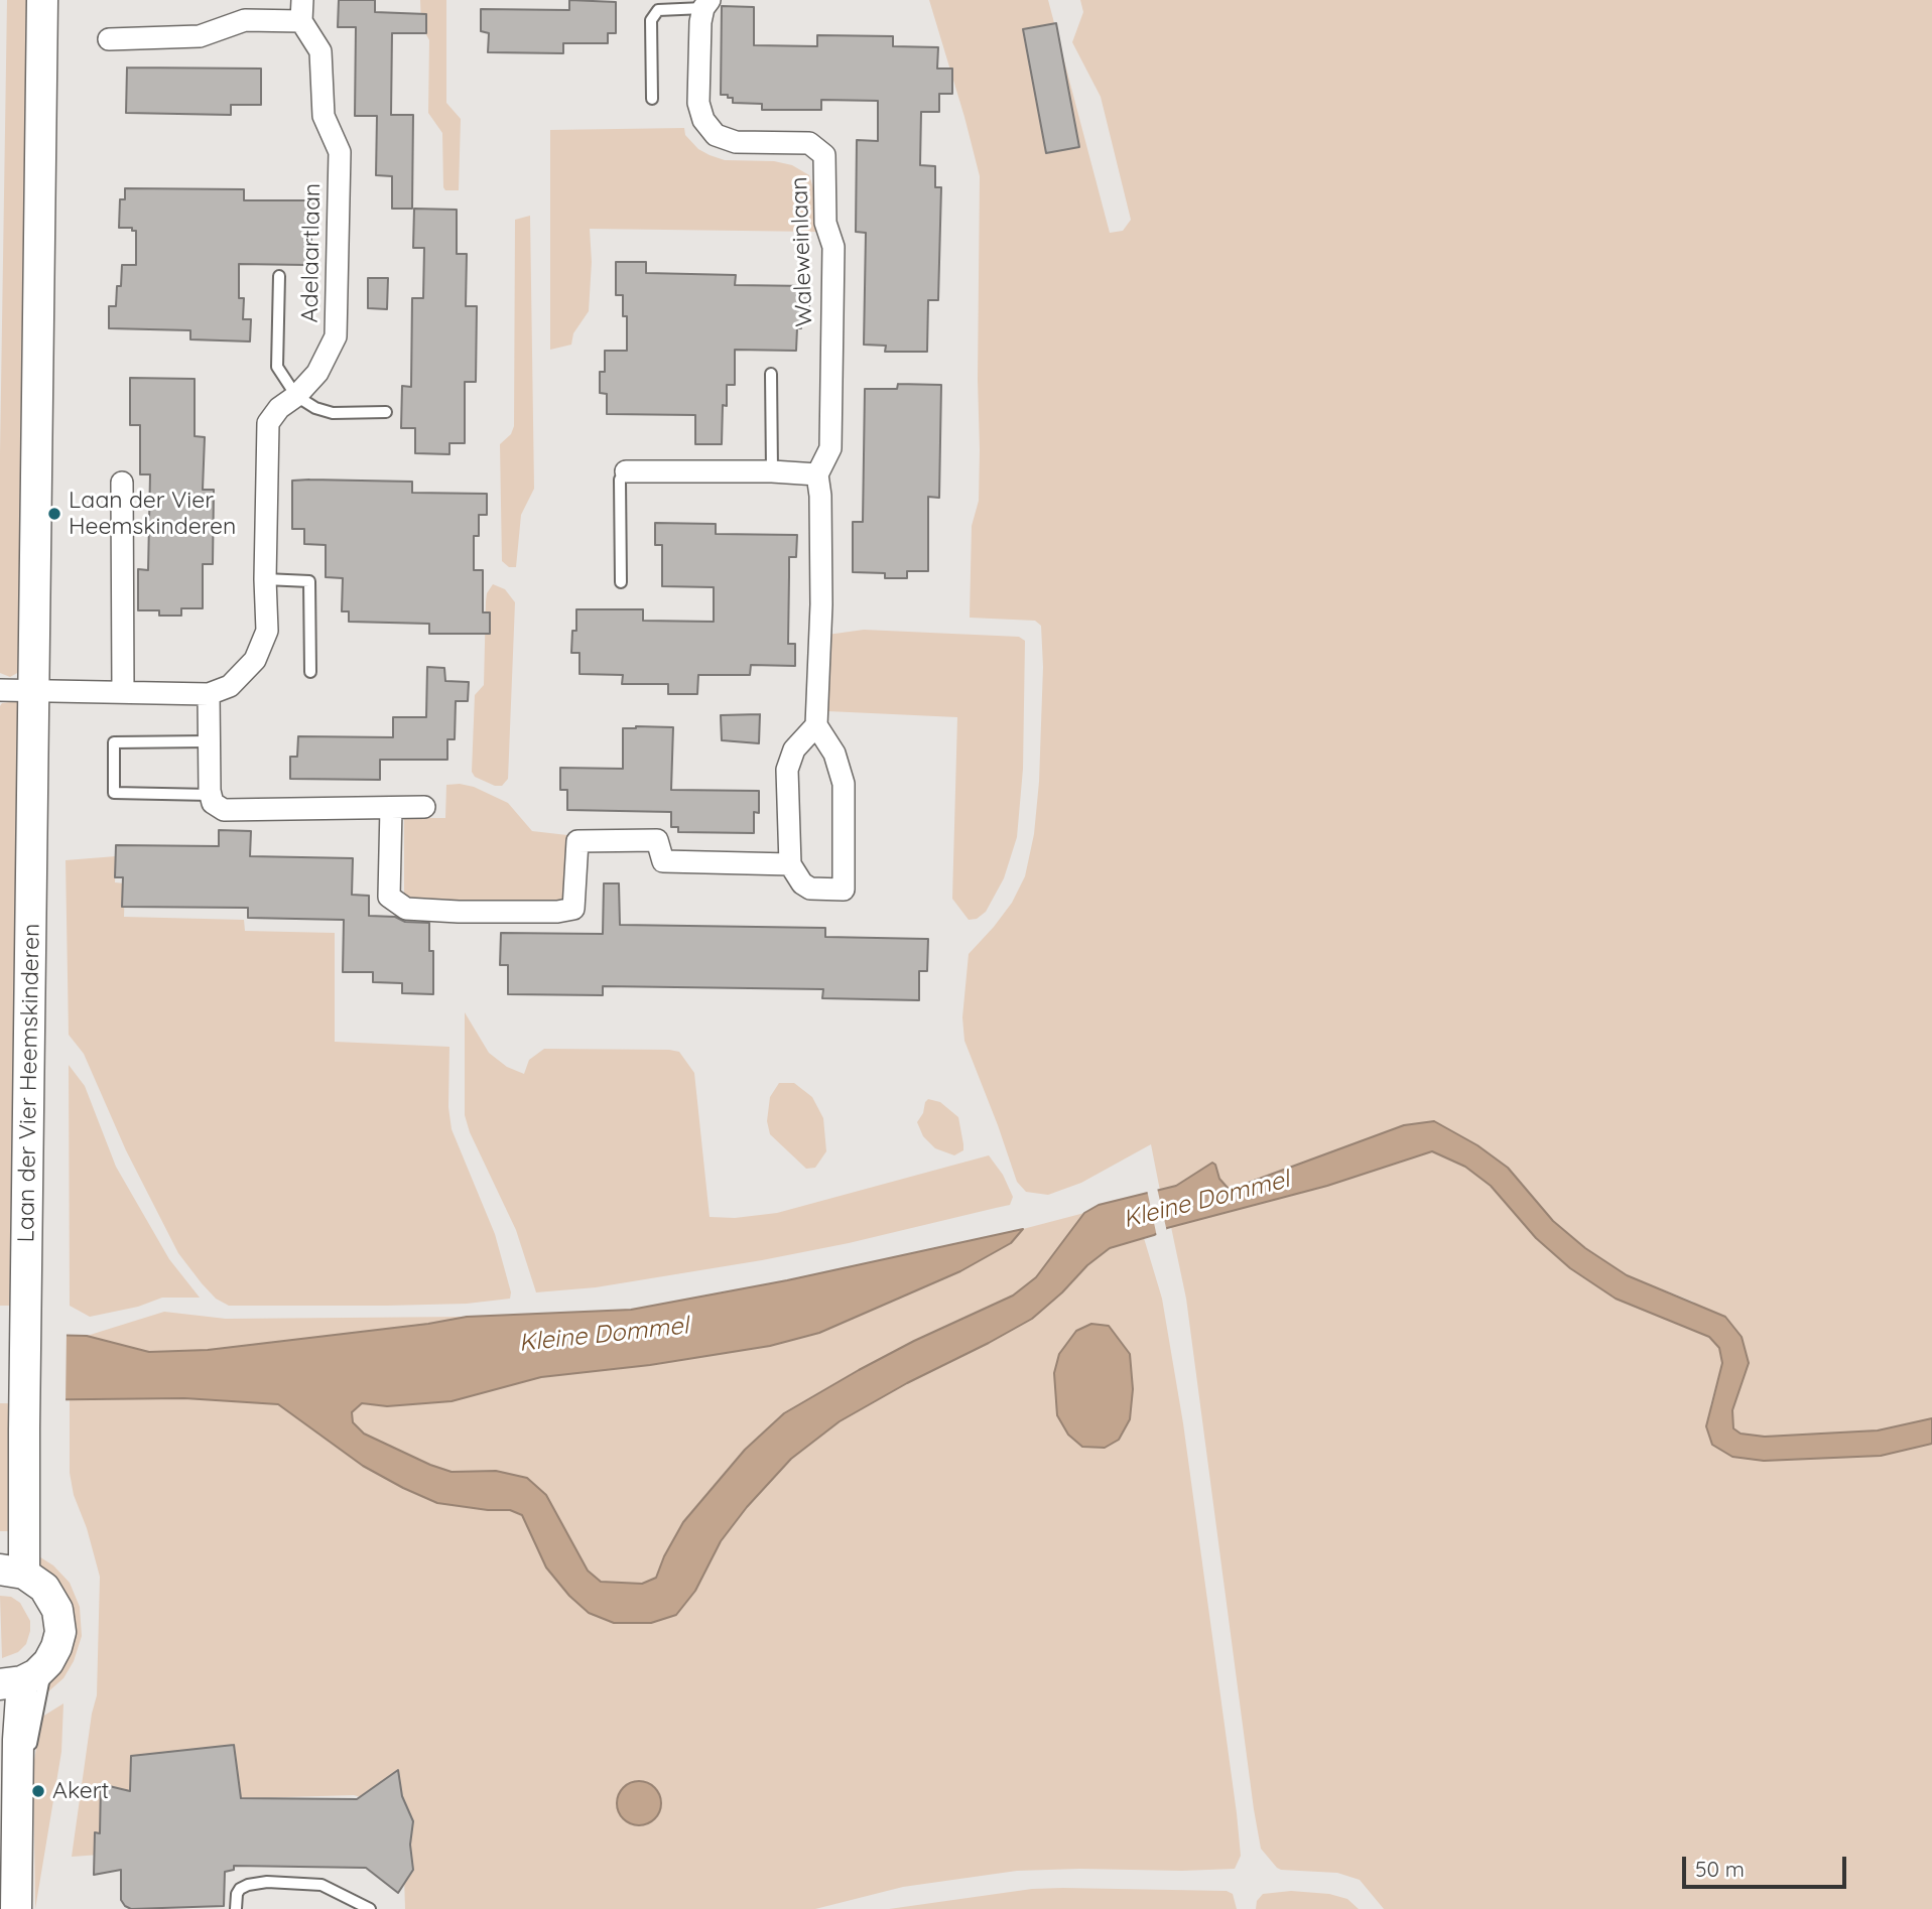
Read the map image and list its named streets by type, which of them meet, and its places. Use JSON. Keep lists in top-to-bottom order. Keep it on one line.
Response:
{"streets":{"street":["Waleweinlaan","Adelaartlaan","Laan der Vier Heemskinderen"]},"water":["Kleine Dommel"],"places":["Laan der Vier Heemskinderen","Akert"],"scale_bar":"50 m"}
